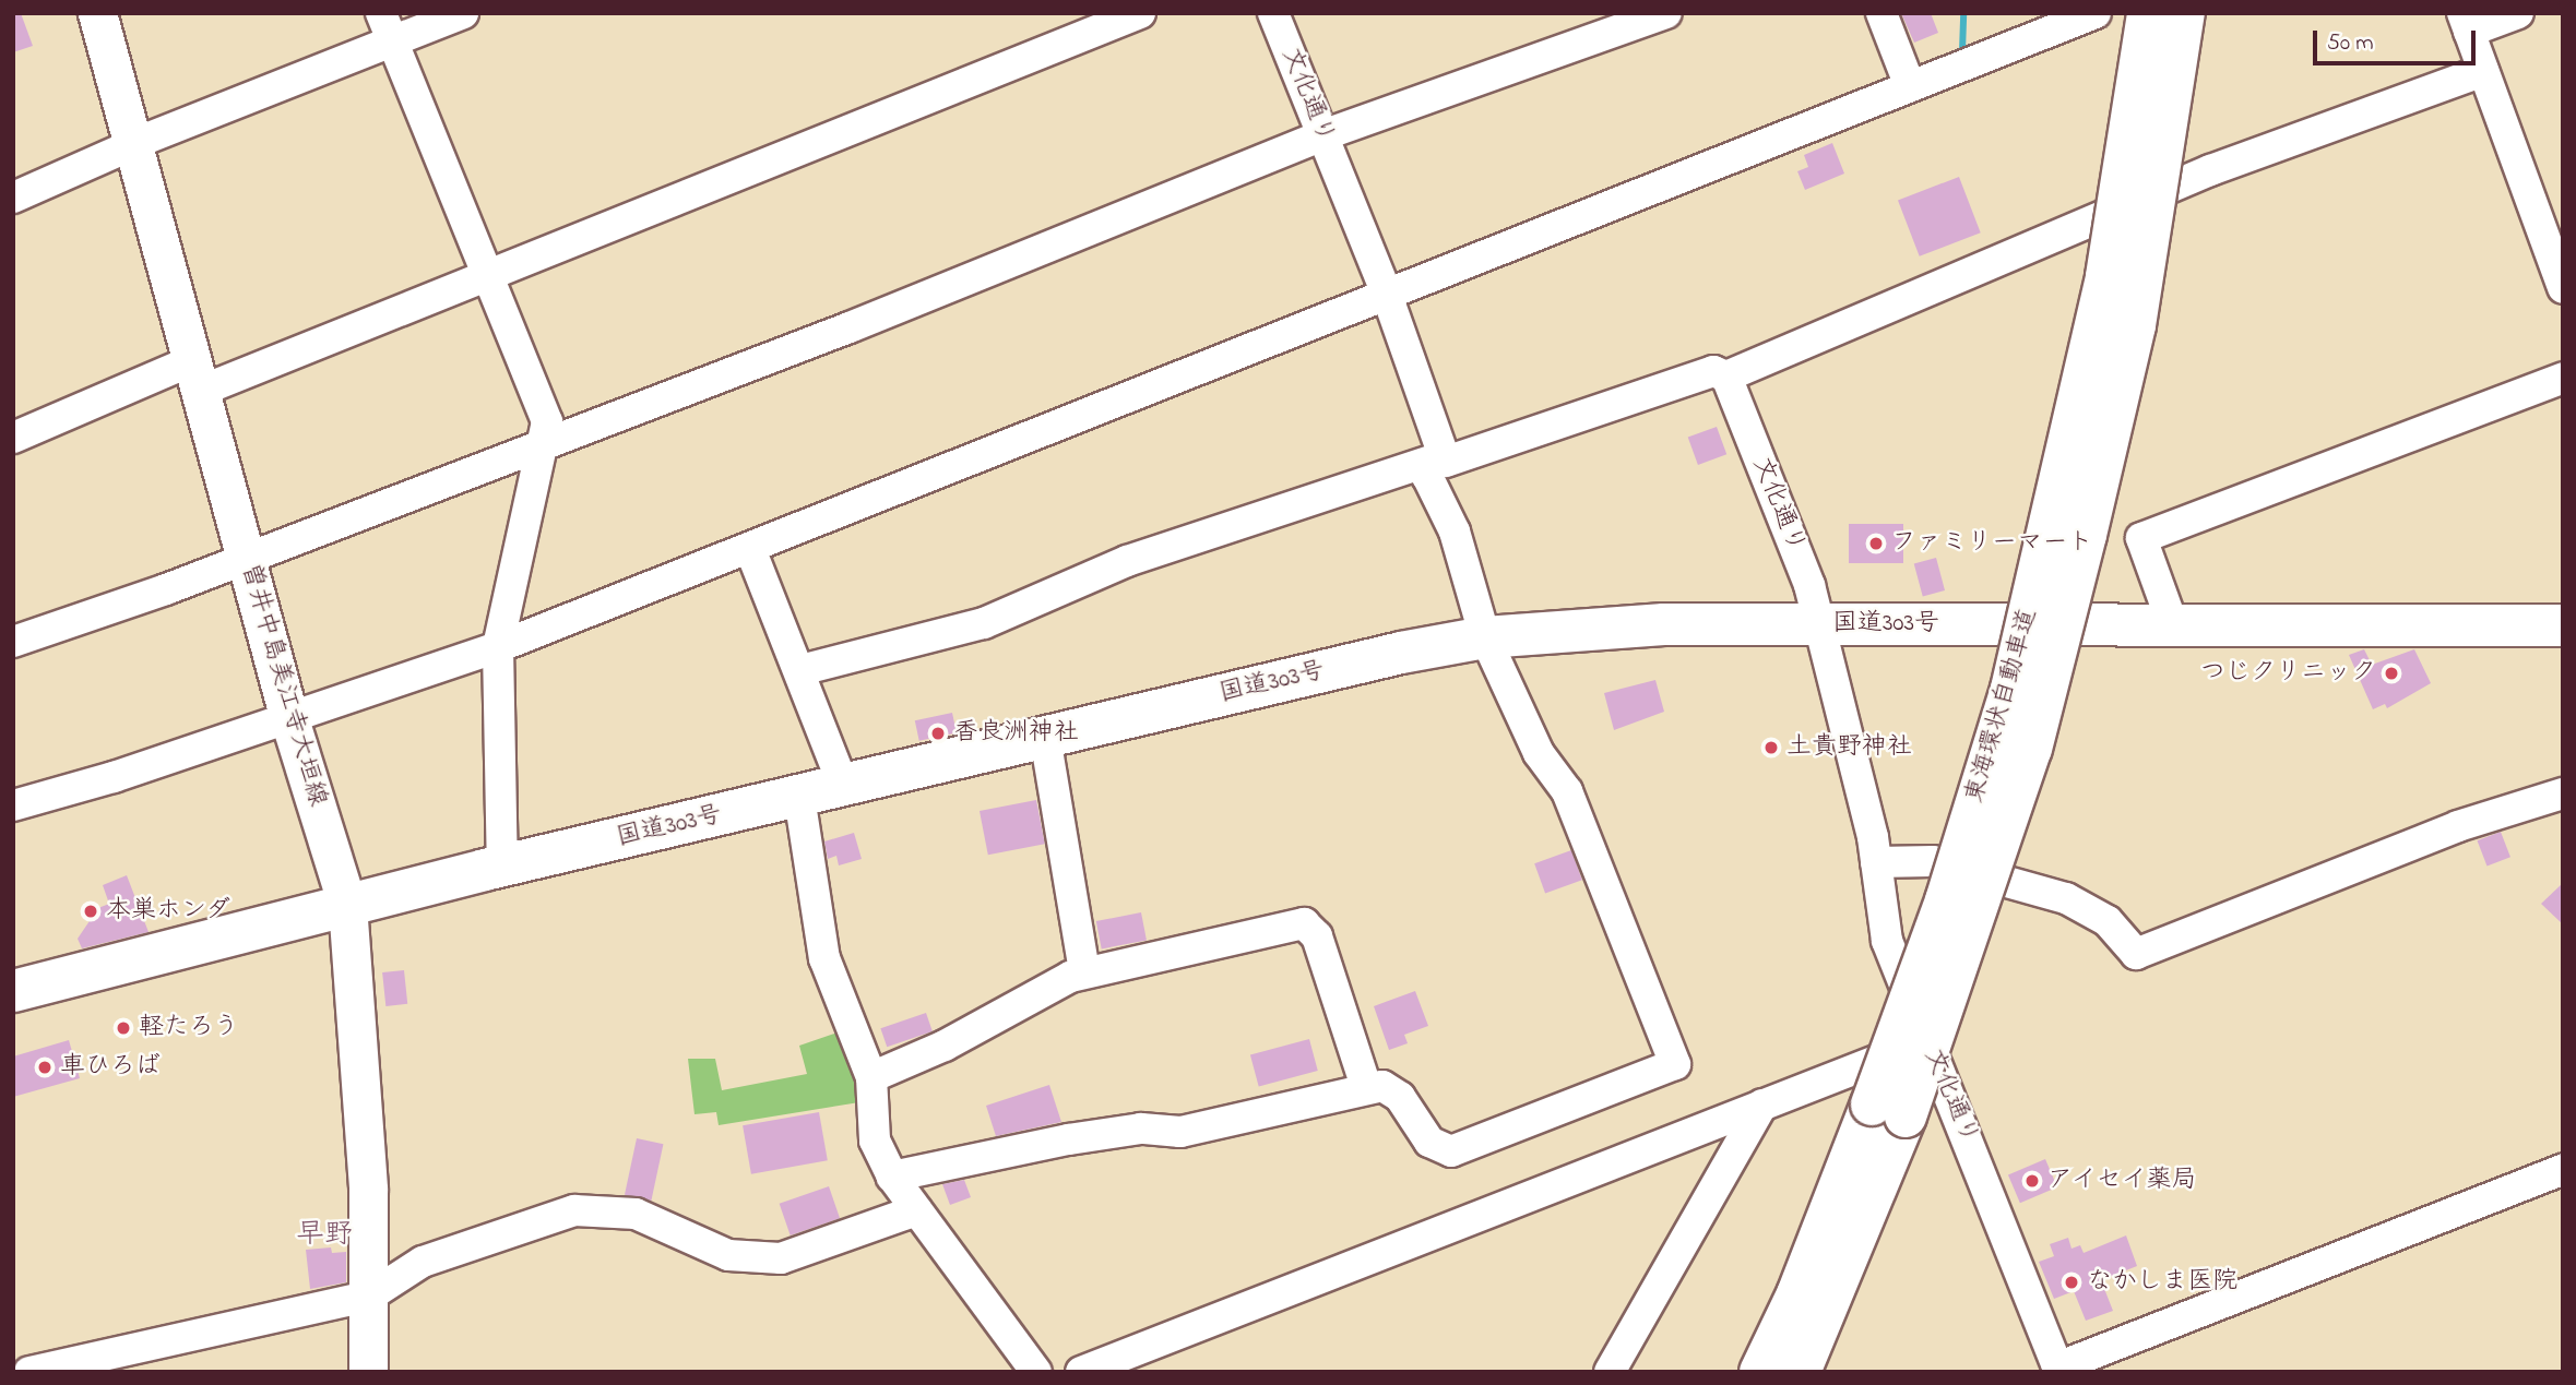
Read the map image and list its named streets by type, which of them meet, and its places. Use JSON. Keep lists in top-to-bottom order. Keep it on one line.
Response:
{"streets":{"highway":["国道303号","東海環状自動車道"],"main road":["曽井中島美江寺大垣線"],"street":["文化通り"]},"crossings":[["文化通り","国道303号"],["国道303号","曽井中島美江寺大垣線"]],"districts":["早野"],"places":["ファミリーマート","つじクリニック","香良洲神社","土貴野神社","本巣ホンダ","軽たろう","車ひろば","アイセイ薬局","なかしま医院"],"scale_bar":"50 m"}
